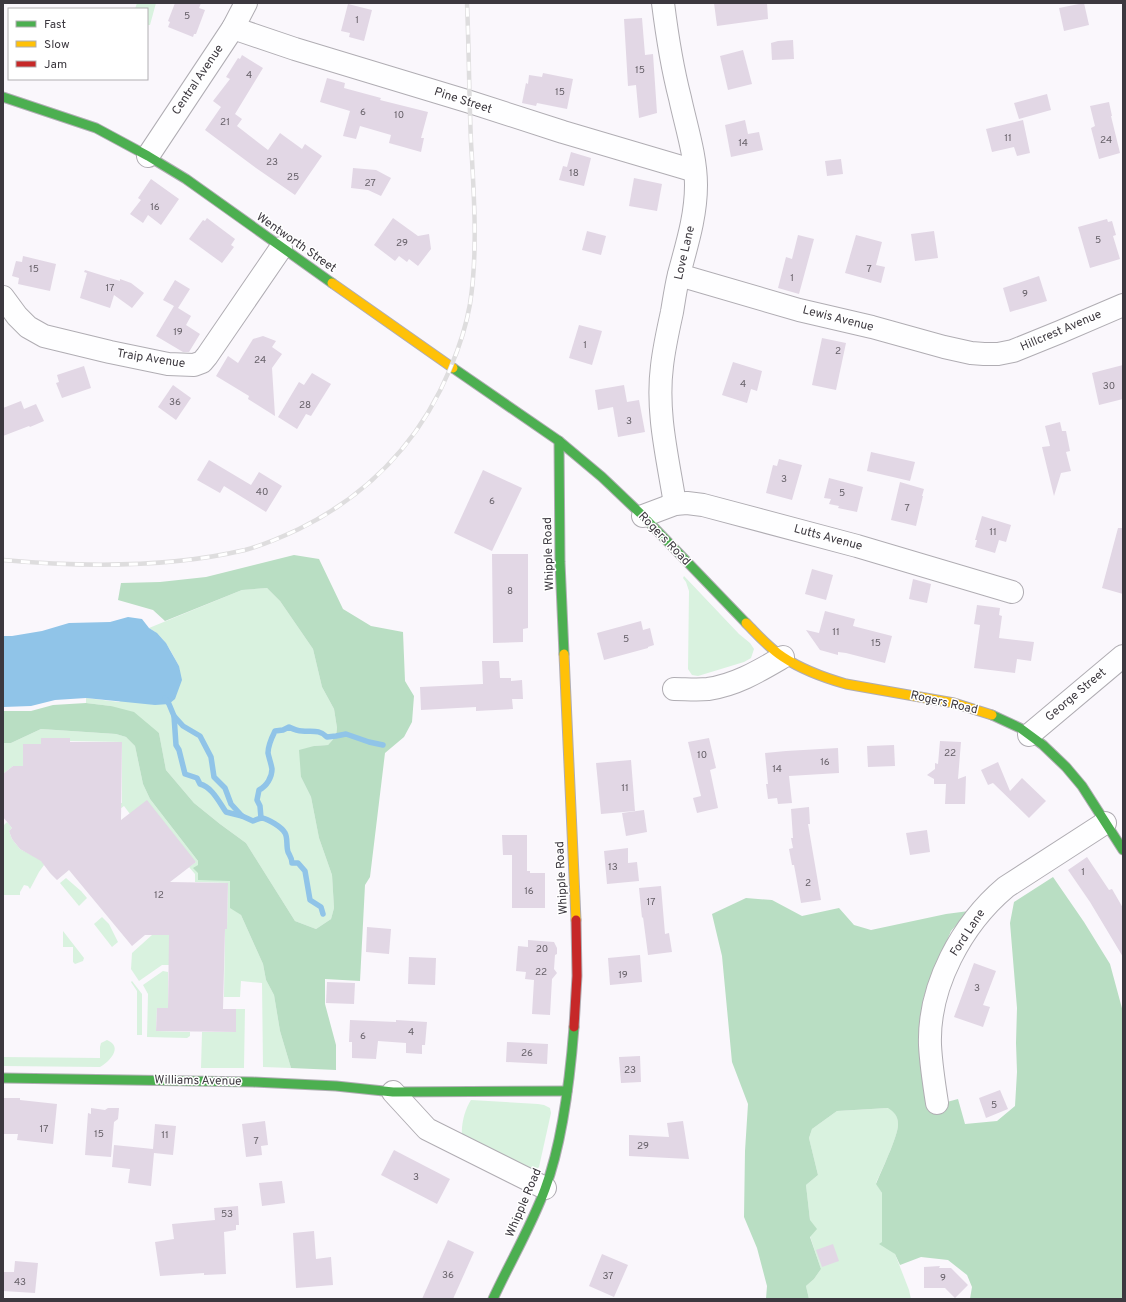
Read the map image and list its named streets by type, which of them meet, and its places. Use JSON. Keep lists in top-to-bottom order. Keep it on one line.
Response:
{"streets":{"main road":["Wentworth Street","Rogers Road","Whipple Road","Williams Avenue"],"street":["Central Avenue","Pine Street","Love Lane","Lewis Avenue","Hillcrest Avenue","Traip Avenue","Lutts Avenue","George Street","Ford Lane"]},"crossings":[["Central Avenue","Pine Street"],["Central Avenue","Wentworth Street"],["Pine Street","Love Lane"],["Wentworth Street","Traip Avenue"],["Wentworth Street","Rogers Road"],["Wentworth Street","Whipple Road"],["Love Lane","Lewis Avenue"],["Love Lane","Lutts Avenue"],["Lewis Avenue","Hillcrest Avenue"],["Lutts Avenue","Rogers Road"],["Rogers Road","Whipple Road"],["Rogers Road","George Street"],["Rogers Road","Ford Lane"],["Whipple Road","Williams Avenue"]],"house_numbers":["5","1","15","4","15","6","10","21","11","24","14","23","18","25","27","16","5","29","15","7","1","17","9","19","1","2","24","4","30","36","28","3","3","40","5","6","7","11","8","11","5","15","22","10","16","14","11","13","1","2","16","12","17","20","22","19","3","4","6","26","23","5","17","15","11","7","29","3","53","36","37","9","43"],"legend":["Fast","Slow","Jam"]}
